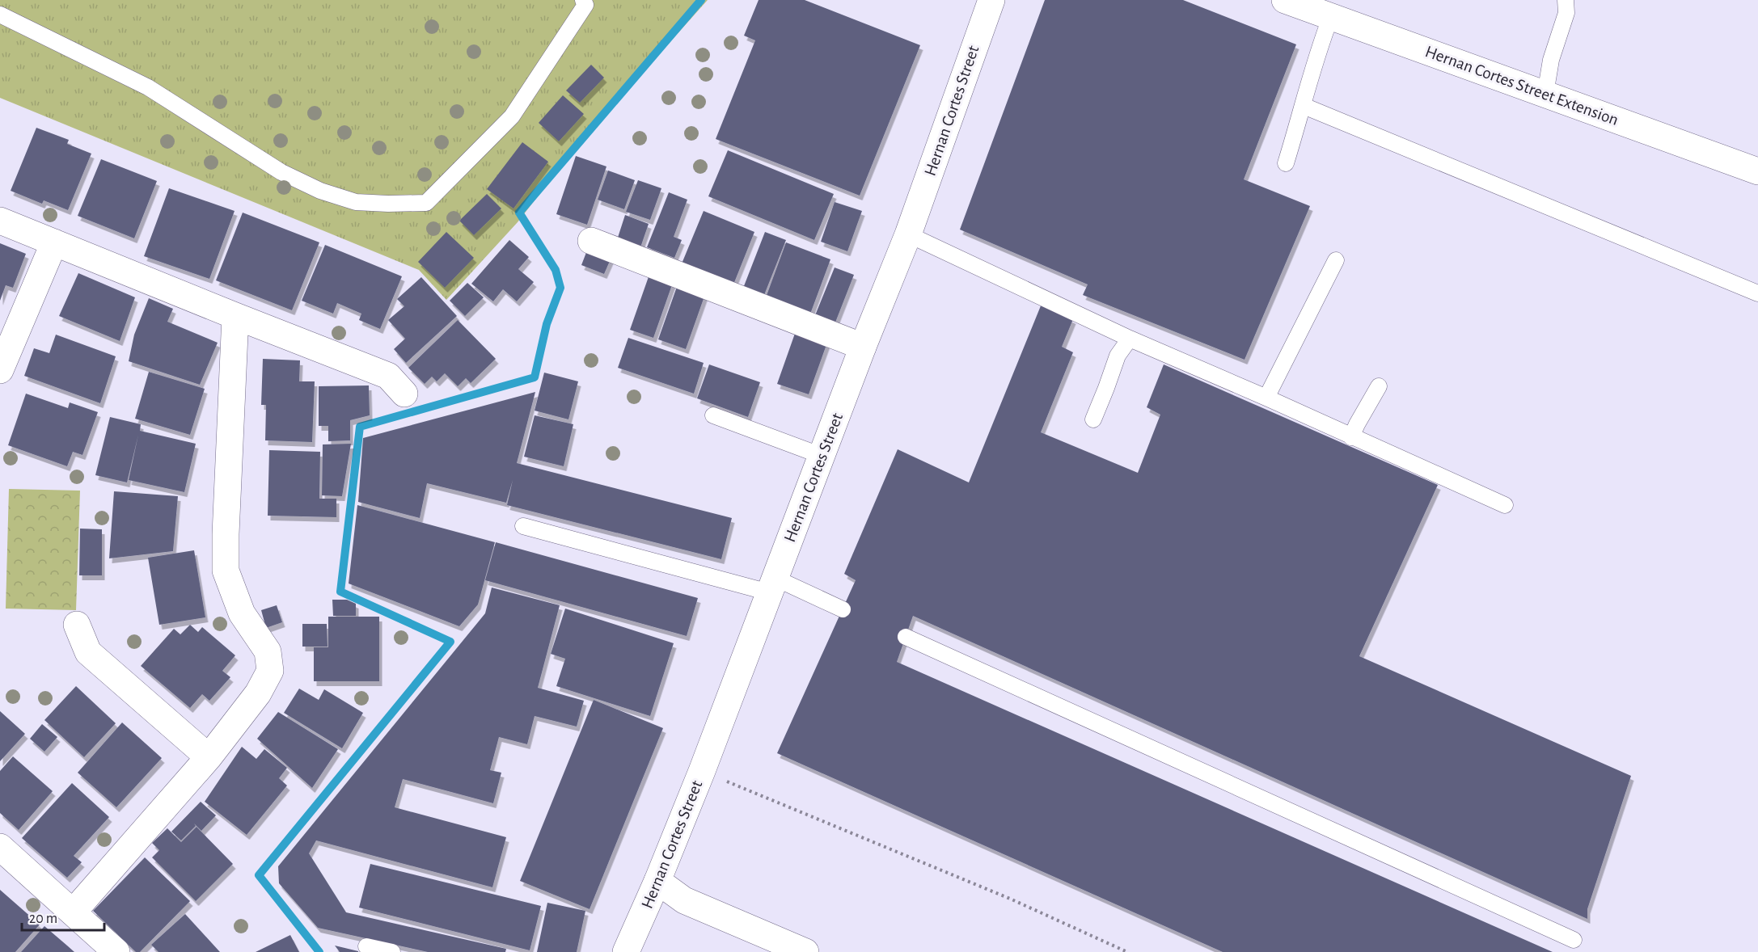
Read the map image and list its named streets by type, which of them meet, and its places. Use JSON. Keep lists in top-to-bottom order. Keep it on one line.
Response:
{"streets":{"street":["Hernan Cortes Street Extension","Hernan Cortes Street"]},"scale_bar":"20 m"}
